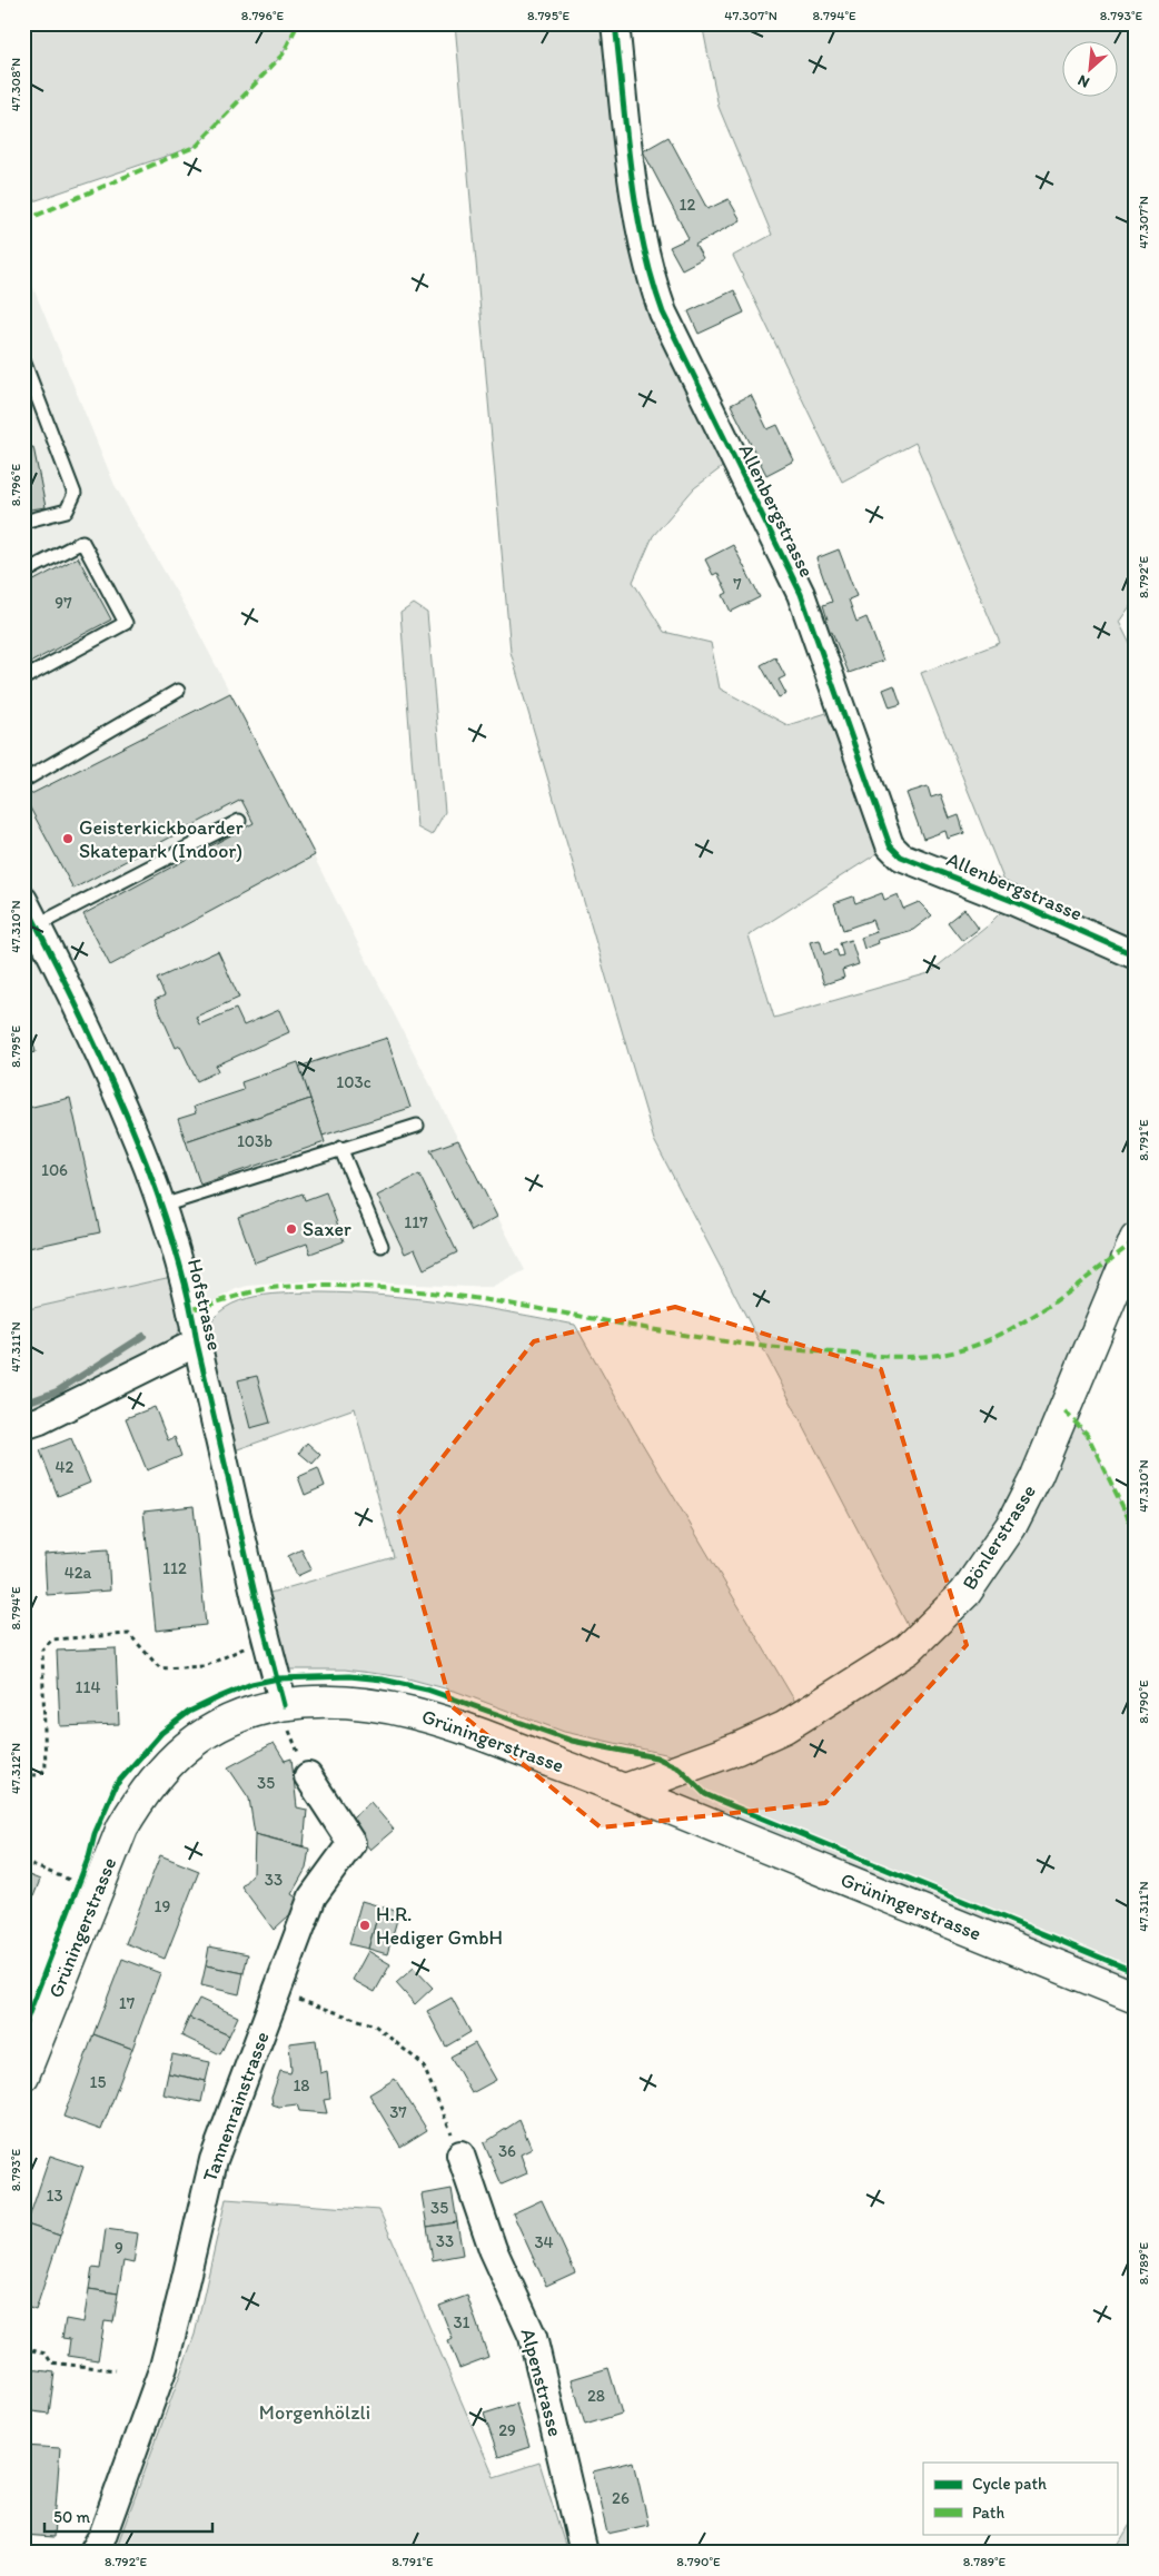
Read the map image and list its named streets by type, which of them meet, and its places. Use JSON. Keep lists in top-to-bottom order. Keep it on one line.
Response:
{"streets":{"main road":["Bönlerstrasse","Grüningerstrasse"],"street":["Allenbergstrasse","Hofstrasse","Tannenrainstrasse","Alpenstrasse"]},"crossings":[["Hofstrasse","Grüningerstrasse"],["Bönlerstrasse","Grüningerstrasse"]],"parks":["Morgenhölzli"],"places":["Geisterkickboarder Skatepark (Indoor)","Saxer","H.R. Hediger GmbH"],"house_numbers":["12","7","97","103c","103b","106","117","42","112","42a","114","35","33","19","17","15","18","37","36","13","35","33","34","9","31","28","29","26"],"legend":["Cycle path","Path"],"scale_bar":"50 m","north":"bottom left","coordinates":["8.796°E","8.795°E","47.307°N","8.794°E","8.793°E","47.308°N","8.792°E","47.310°N","8.791°E","47.311°N","8.790°E","47.312°N","8.789°E"]}
